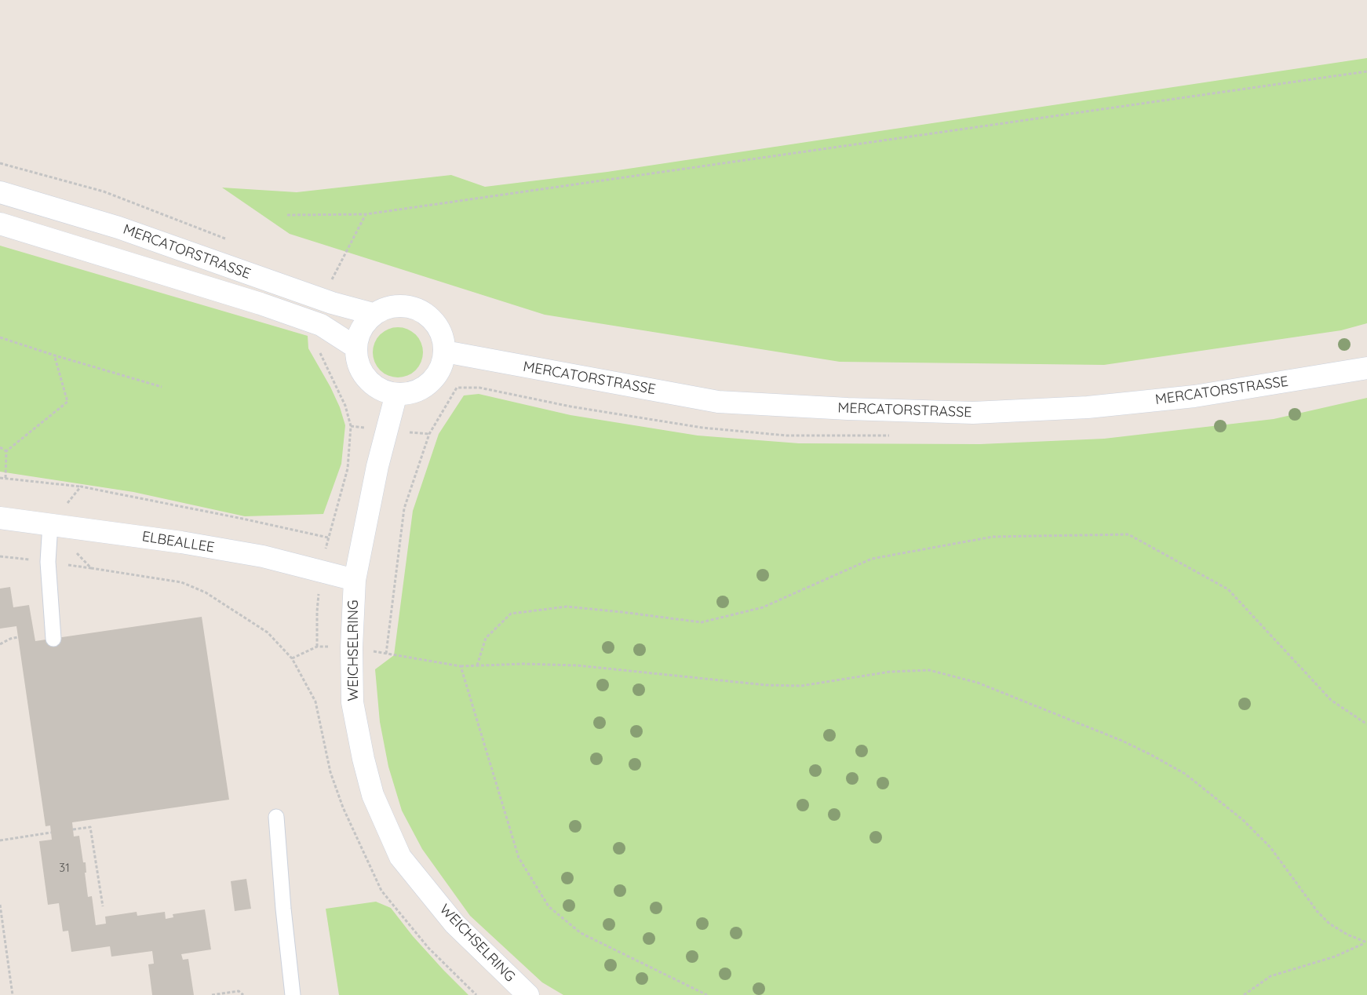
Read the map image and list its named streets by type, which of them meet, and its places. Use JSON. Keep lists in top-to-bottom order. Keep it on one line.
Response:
{"streets":{"main road":["MERCATORSTRASSE","ELBEALLEE","WEICHSELRING"]},"crossings":[["MERCATORSTRASSE","WEICHSELRING"],["ELBEALLEE","WEICHSELRING"]],"house_numbers":["31"]}
